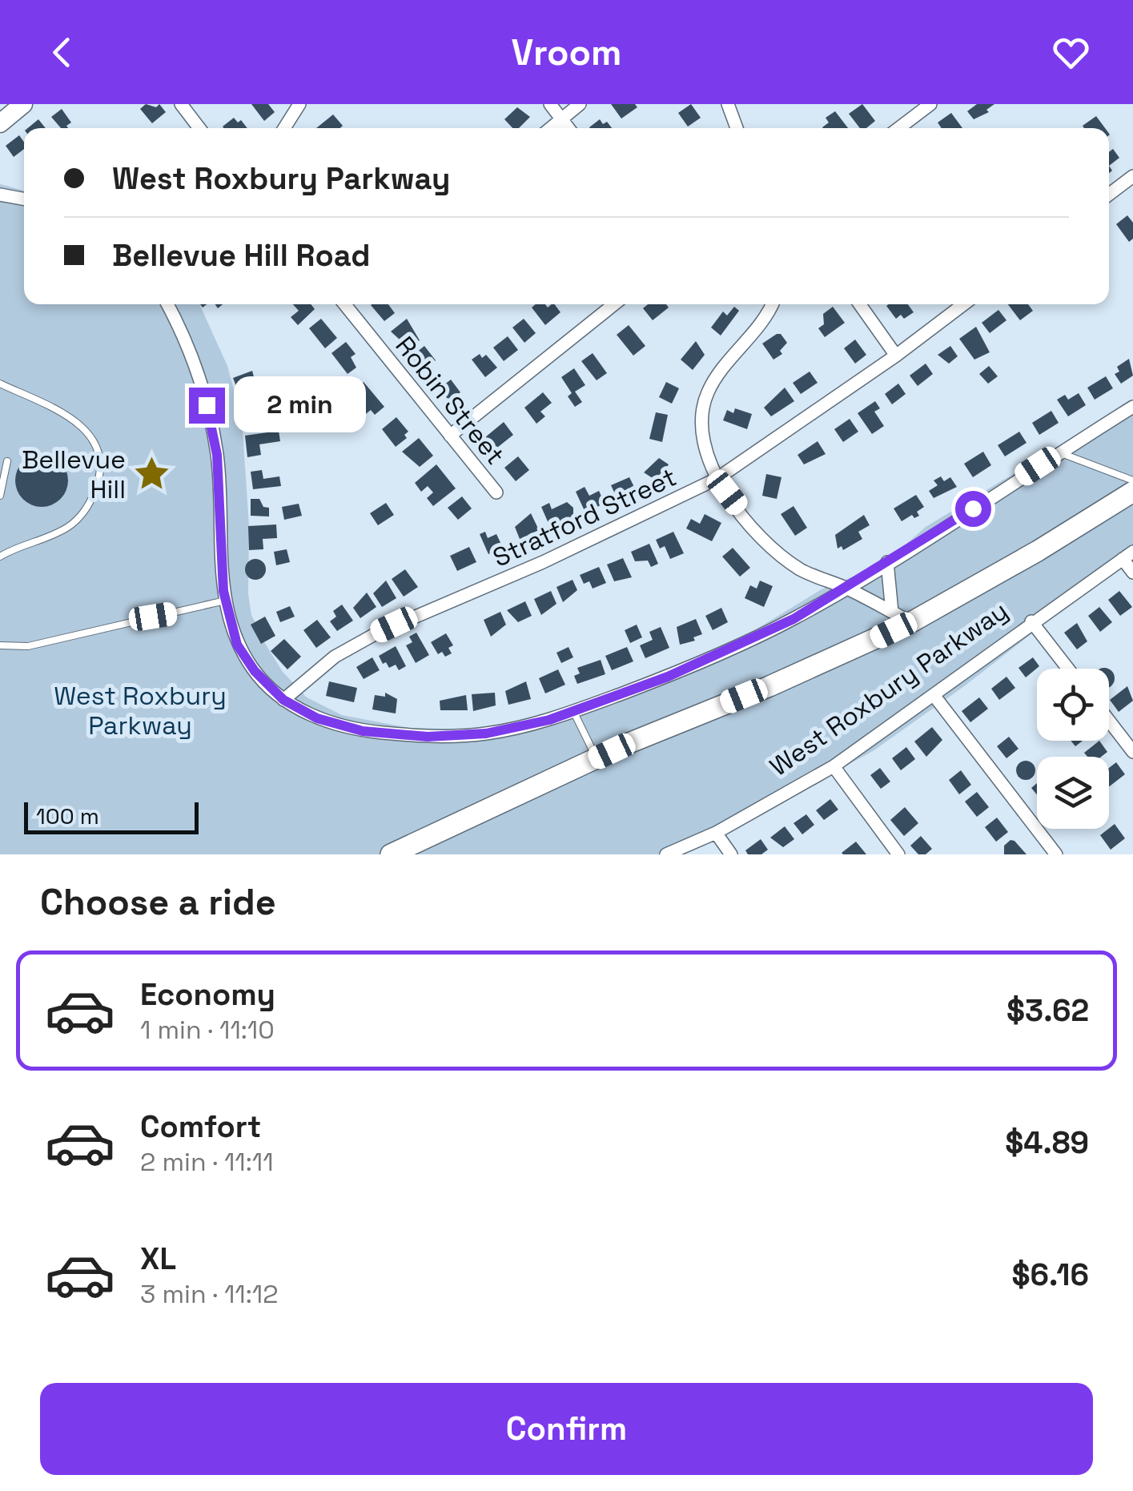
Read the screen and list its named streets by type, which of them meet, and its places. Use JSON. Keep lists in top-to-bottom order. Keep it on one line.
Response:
{"streets":{"main road":["West Roxbury Parkway"],"street":["Robin Street","Stratford Street"]},"parks":["West Roxbury Parkway"],"places":{"place":["Bellevue Hill"]},"scale_bar":"100 m","page":{"header":"Vroom","banner":["West Roxbury Parkway","Bellevue Hill Road"],"bubble":"2 min","scale":"100 m","heading":"Choose a ride","list":[{"name":"Economy","note":"1 min · 11:10","value":"$3.62"},{"name":"Comfort","note":"2 min · 11:11","value":"$4.89"},{"name":"XL","note":"3 min · 11:12","value":"$6.16"}],"buttons":"Confirm"}}
